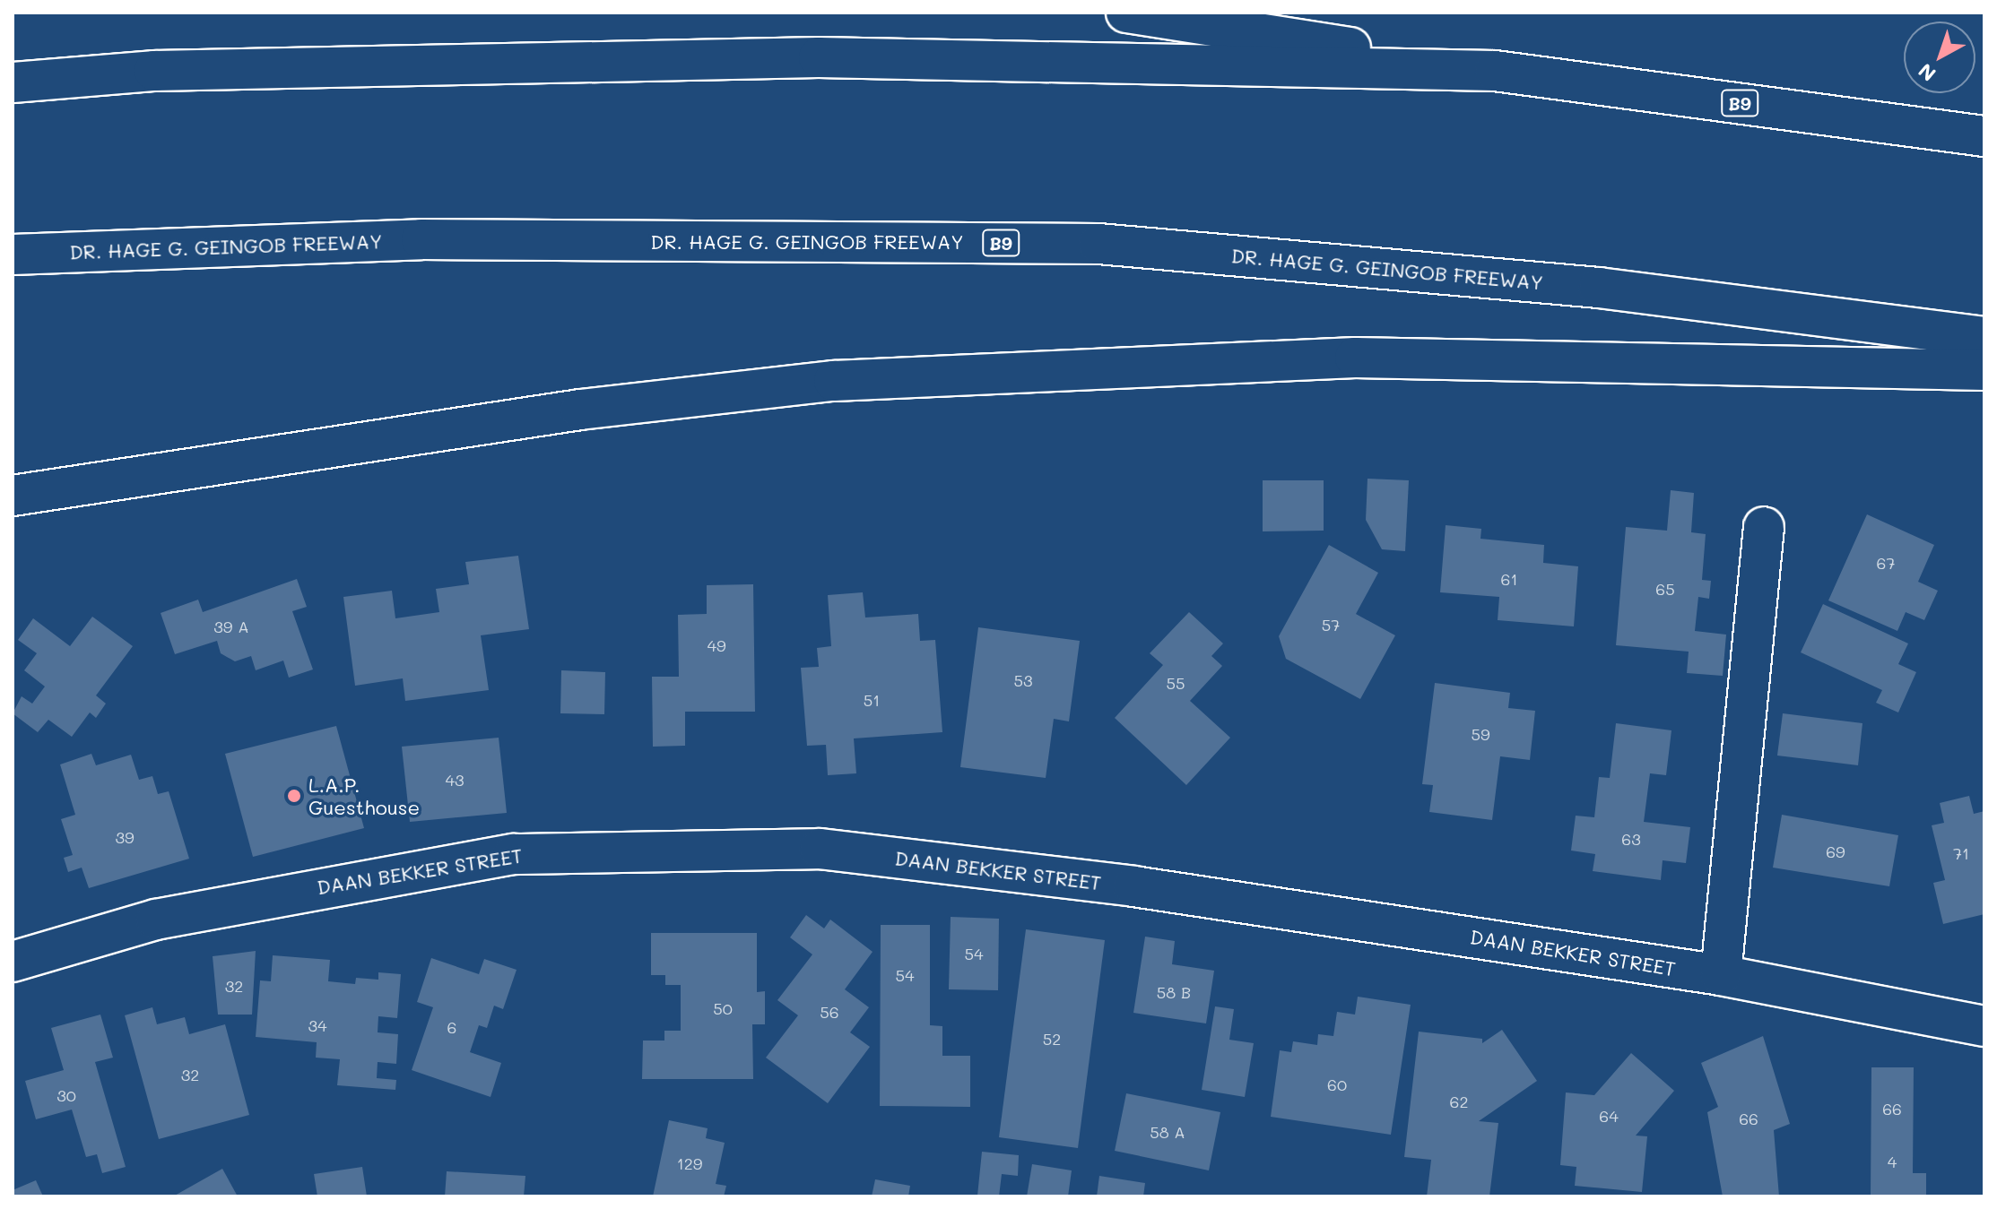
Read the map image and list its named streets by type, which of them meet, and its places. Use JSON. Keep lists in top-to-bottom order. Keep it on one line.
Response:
{"streets":{"main road":["B9","DR. HAGE G. GEINGOB FREEWAY","DAAN BEKKER STREET"]},"places":["L.A.P. Guesthouse"],"house_numbers":["67","61","65","57","39 A","49","53","55","51","59","43","39","63","69","71","54","54","32","58 B","50","56","34","6","52","32","60","30","62","66","64","66","58 A","4","129"],"north":"bottom left"}
